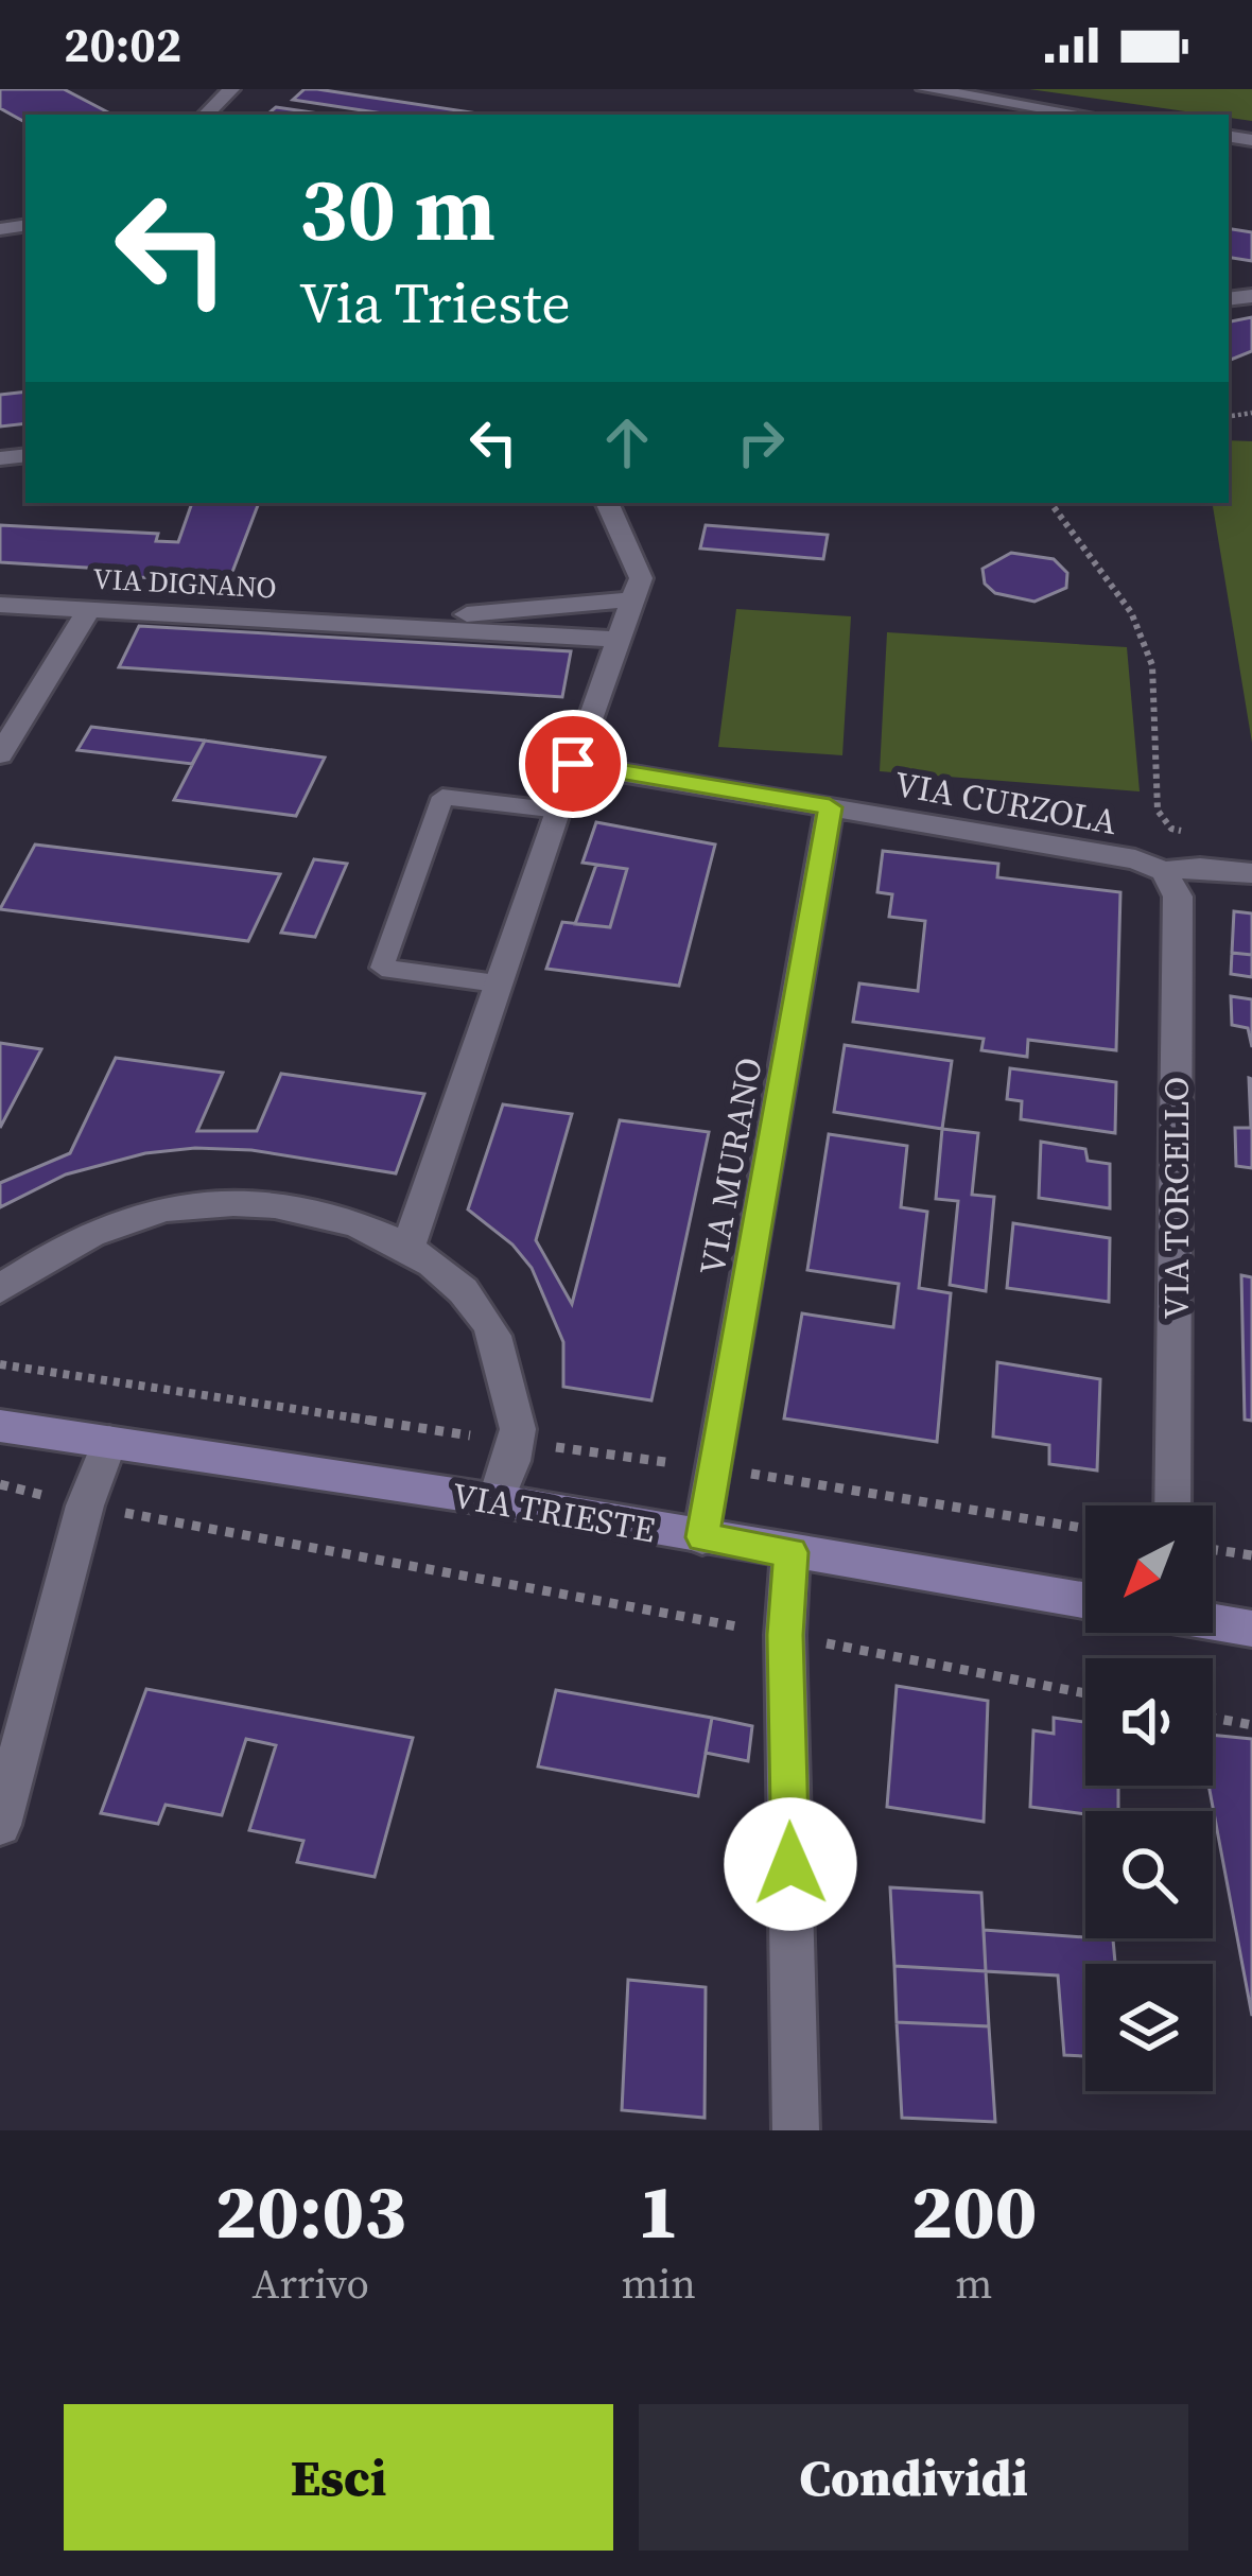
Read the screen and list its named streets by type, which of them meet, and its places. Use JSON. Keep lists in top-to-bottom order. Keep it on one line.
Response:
{"streets":{"street":["VIA DIGNANO","VIA CURZOLA","VIA MURANO","VIA TORCELLO","VIA TRIESTE"]},"crossings":[["VIA CURZOLA","VIA MURANO"],["VIA CURZOLA","VIA TORCELLO"],["VIA MURANO","VIA TRIESTE"]],"north":"bottom left","page":{"status":"20:02","turn":["30 m","Via Trieste"],"eta":["20:03","Arrivo","1","min","200","m"],"buttons":["Esci","Condividi"]}}
